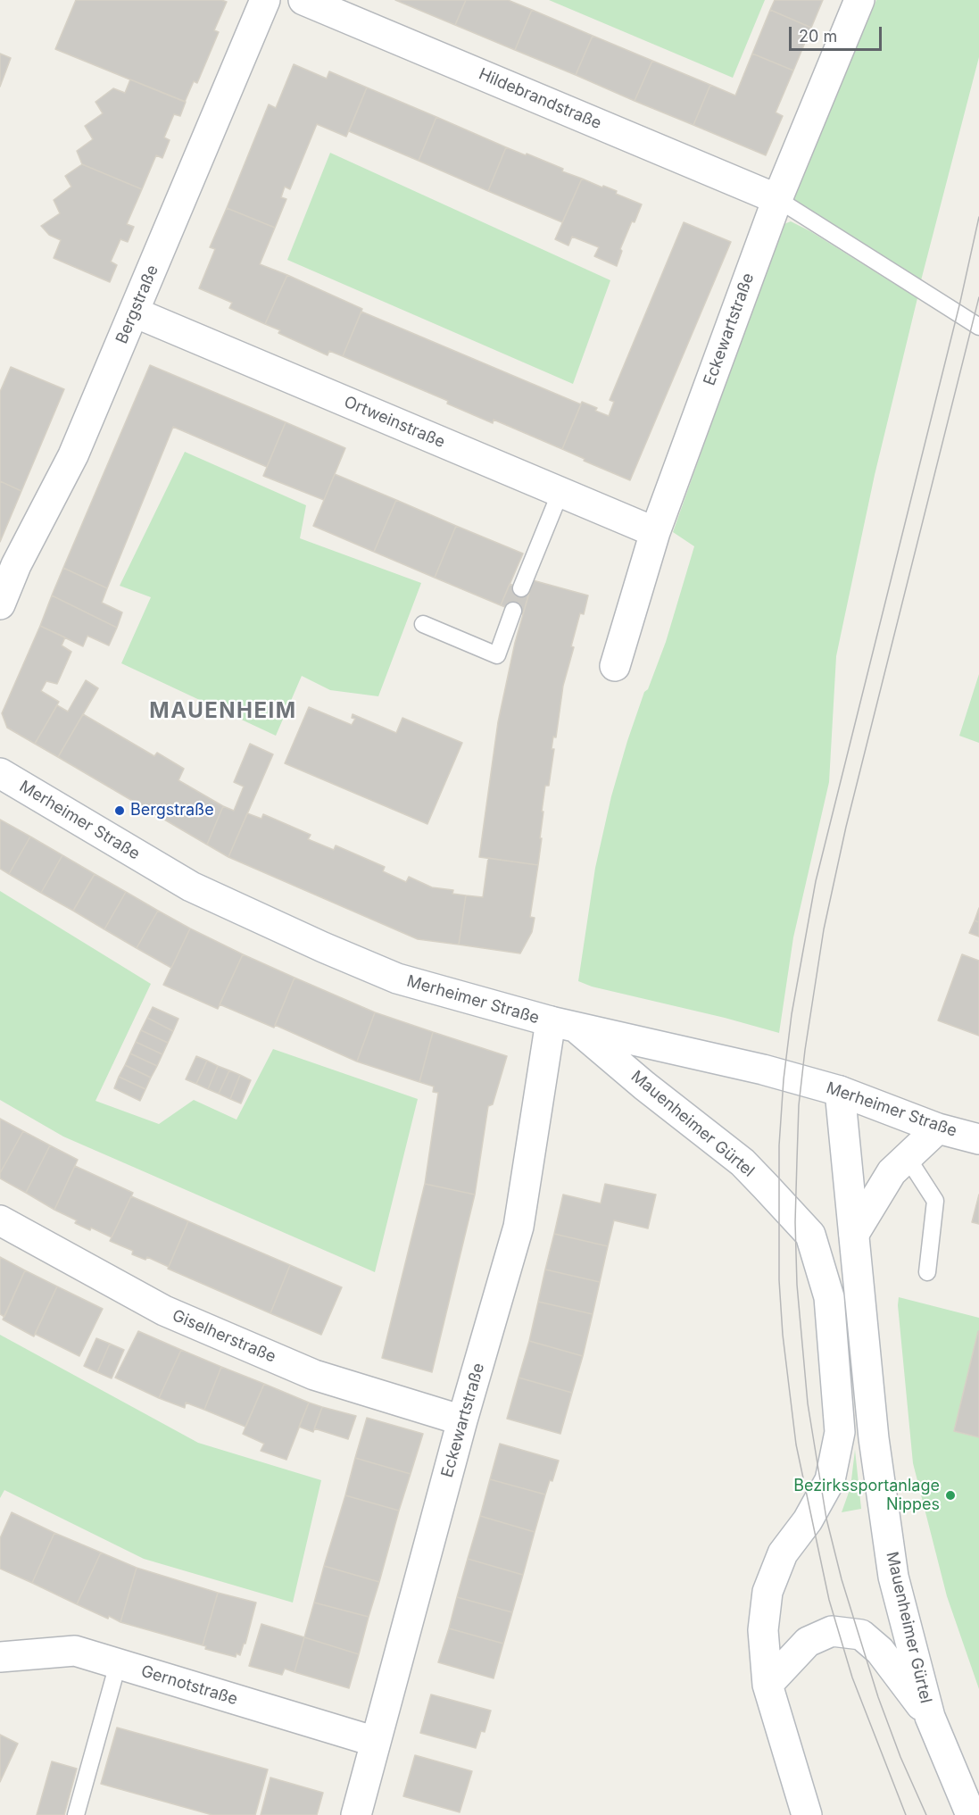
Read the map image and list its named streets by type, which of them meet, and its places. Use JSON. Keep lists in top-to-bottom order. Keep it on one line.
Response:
{"streets":{"street":["Hildebrandstraße","Bergstraße","Eckewartstraße","Ortweinstraße","Merheimer Straße","Mauenheimer Gürtel","Giselherstraße","Gernotstraße"]},"crossings":[["Hildebrandstraße","Eckewartstraße"],["Bergstraße","Ortweinstraße"],["Eckewartstraße","Ortweinstraße"],["Eckewartstraße","Merheimer Straße"],["Eckewartstraße","Mauenheimer Gürtel"],["Eckewartstraße","Giselherstraße"],["Eckewartstraße","Gernotstraße"],["Merheimer Straße","Mauenheimer Gürtel"]],"districts":["MAUENHEIM"],"places":["Bergstraße","Bezirkssportanlage Nippes"],"scale_bar":"20 m"}
